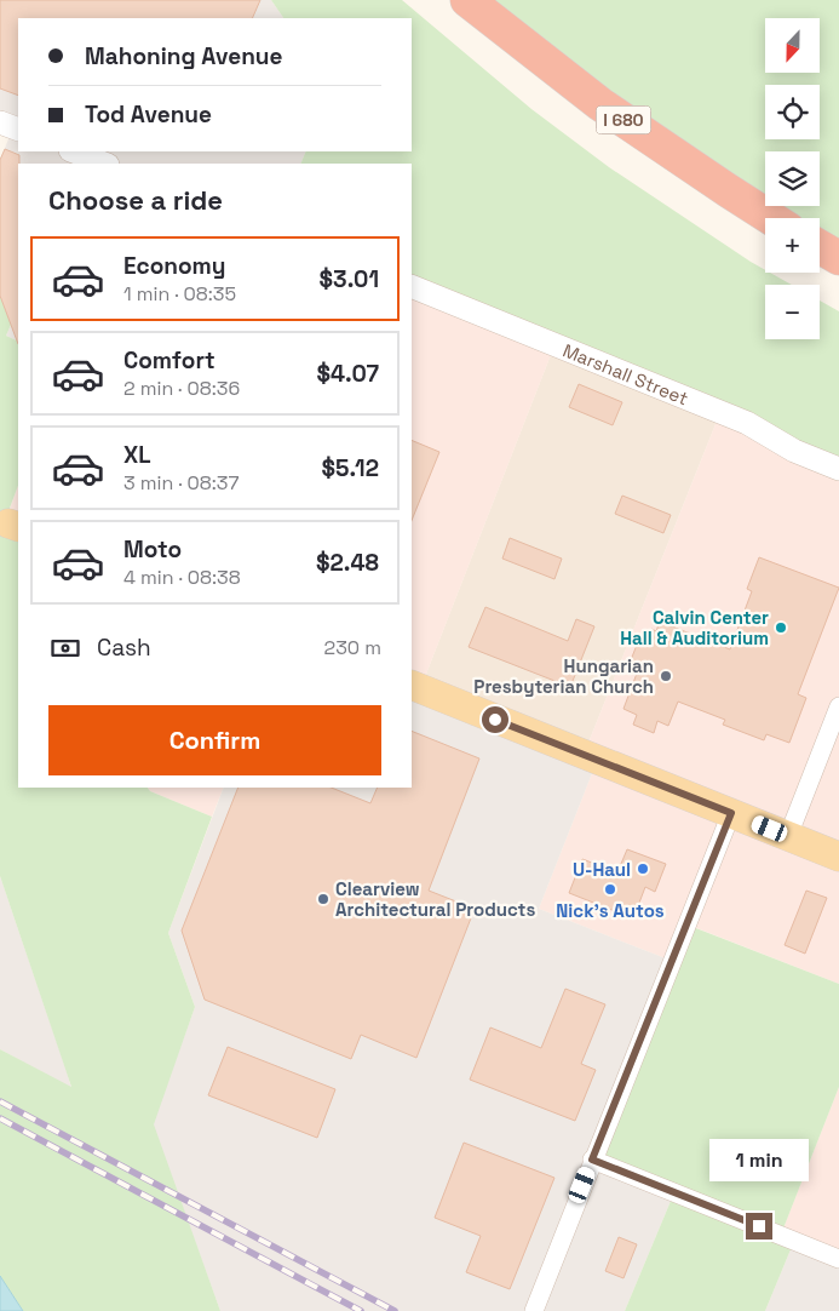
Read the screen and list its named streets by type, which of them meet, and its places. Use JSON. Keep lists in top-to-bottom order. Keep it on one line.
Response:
{"streets":{"highway":["I 680"],"street":["Marshall Street"]},"places":["Calvin Center Hall & Auditorium","Hungarian Presbyterian Church","U-Haul","Nick's Autos","Clearview Architectural Products"],"north":"bottom","page":{"map_buttons":["+","−"],"banner":["Mahoning Avenue","Tod Avenue"],"heading":"Choose a ride","list":[{"name":"Economy","note":"1 min · 08:35","value":"$3.01"},{"name":"Comfort","note":"2 min · 08:36","value":"$4.07"},{"name":"XL","note":"3 min · 08:37","value":"$5.12"},{"name":"Moto","note":"4 min · 08:38","value":"$2.48"}],"pay":["Cash","230 m"],"buttons":"Confirm","bubble":"1 min"}}
